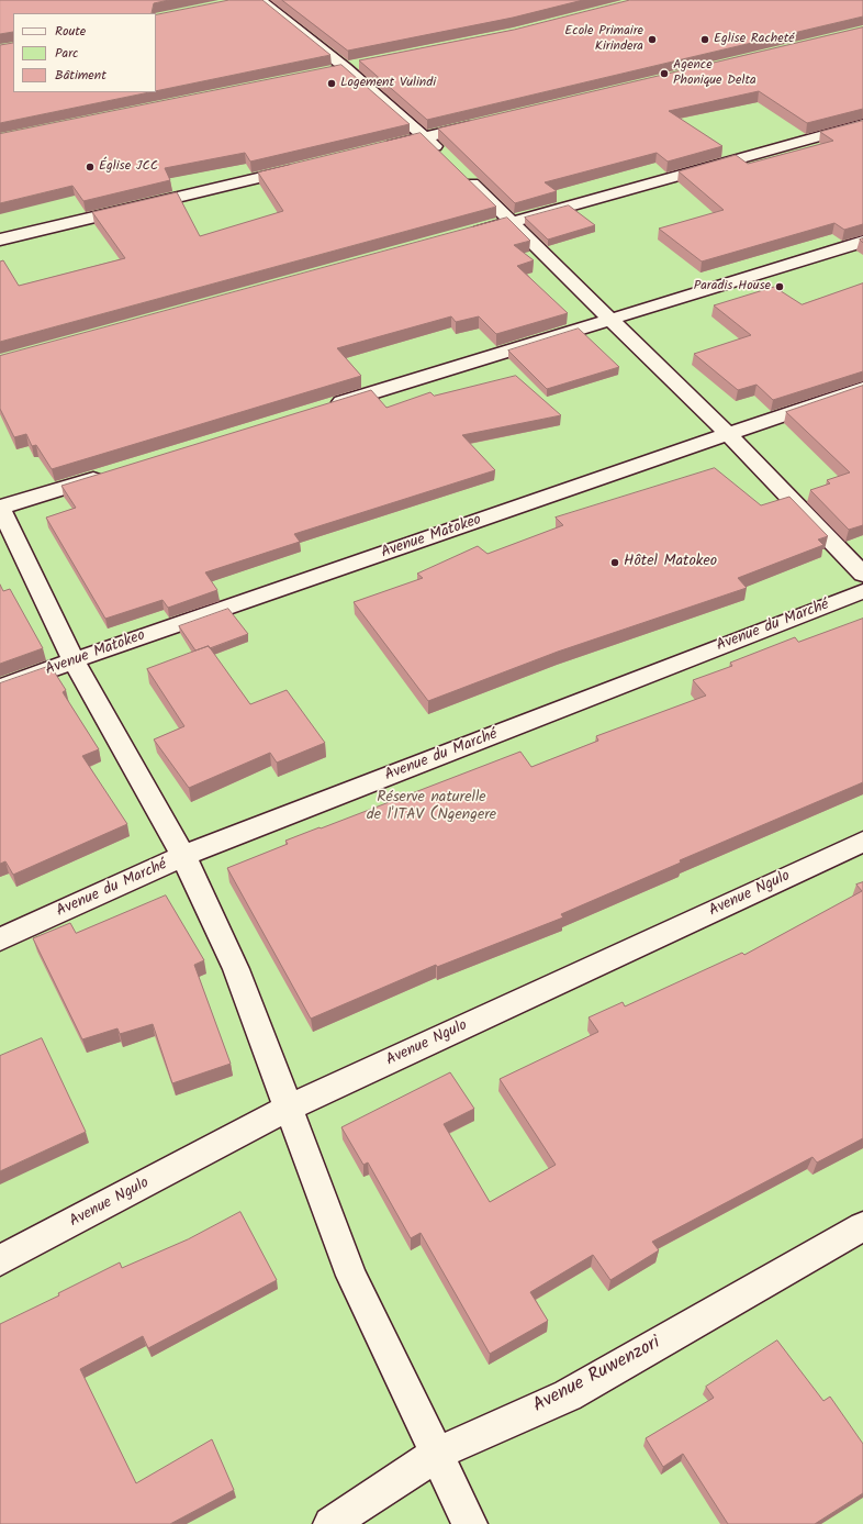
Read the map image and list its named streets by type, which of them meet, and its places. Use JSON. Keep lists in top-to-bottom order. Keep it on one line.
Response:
{"streets":{"street":["Avenue Matokeo","Avenue du Marché","Avenue Ngulo","Avenue Ruwenzori"]},"parks":["Réserve naturelle de l'ITAV (Ngengere"],"places":["Ecole Primaire Kirindera","Eglise Racheté","Agence Phonique Delta","Logement Vulindi","Église JCC","Paradis House","Hôtel Matokeo"],"legend":["Route","Parc","Bâtiment"]}
